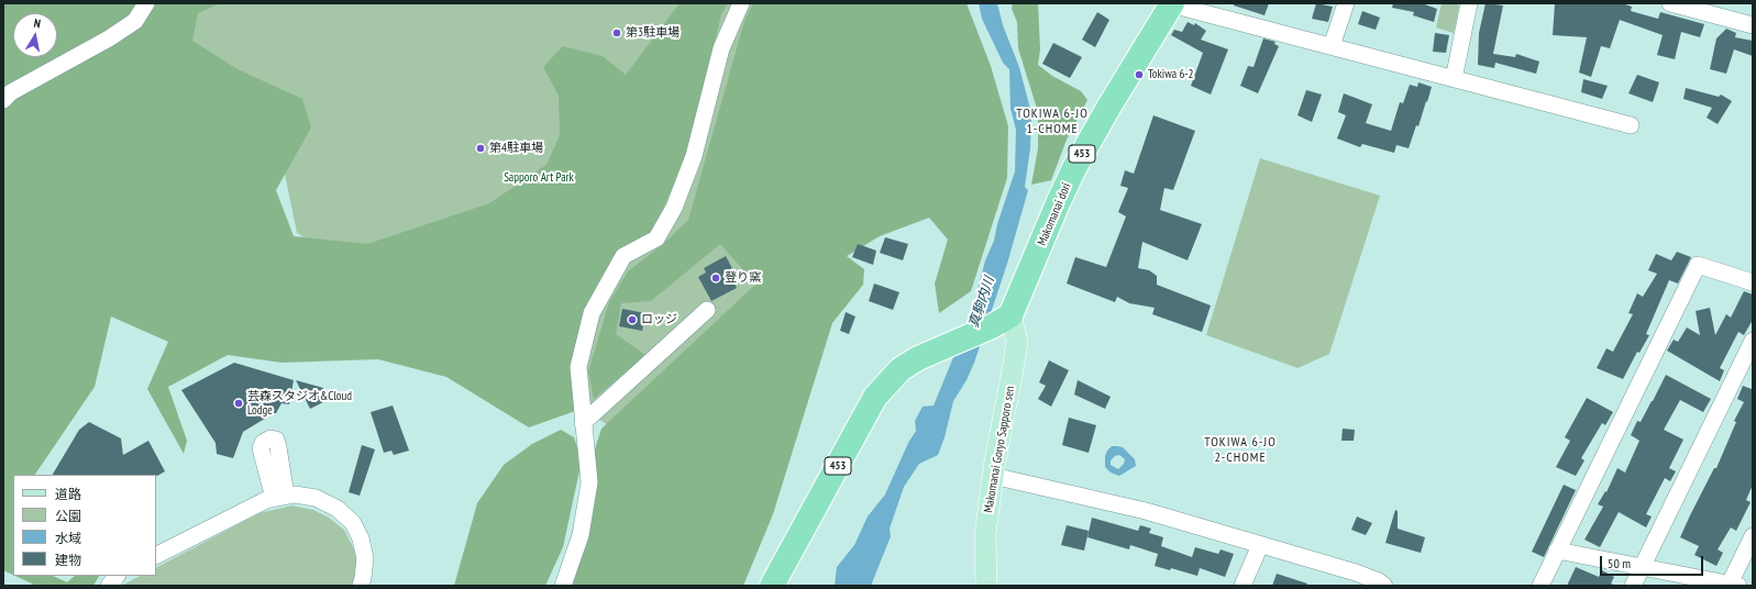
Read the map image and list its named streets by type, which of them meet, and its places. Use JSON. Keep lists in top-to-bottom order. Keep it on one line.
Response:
{"streets":{"highway":["453","Makomanai dori"],"main road":["Makomanai Goryo Sapporo sen"]},"crossings":[["453","Makomanai dori"],["453","Makomanai Goryo Sapporo sen"],["Makomanai dori","Makomanai Goryo Sapporo sen"]],"districts":["TOKIWA 6-JO 1-CHOME","TOKIWA 6-JO 2-CHOME"],"water":["真駒内川"],"parks":["Sapporo Art Park"],"places":["第3駐車場","Tokiwa 6-2","第4駐車場","登り窯","ロッジ","芸森スタジオ&Cloud Lodge"],"legend":["道路","公園","水域","建物"],"scale_bar":"50 m","north":"top"}
